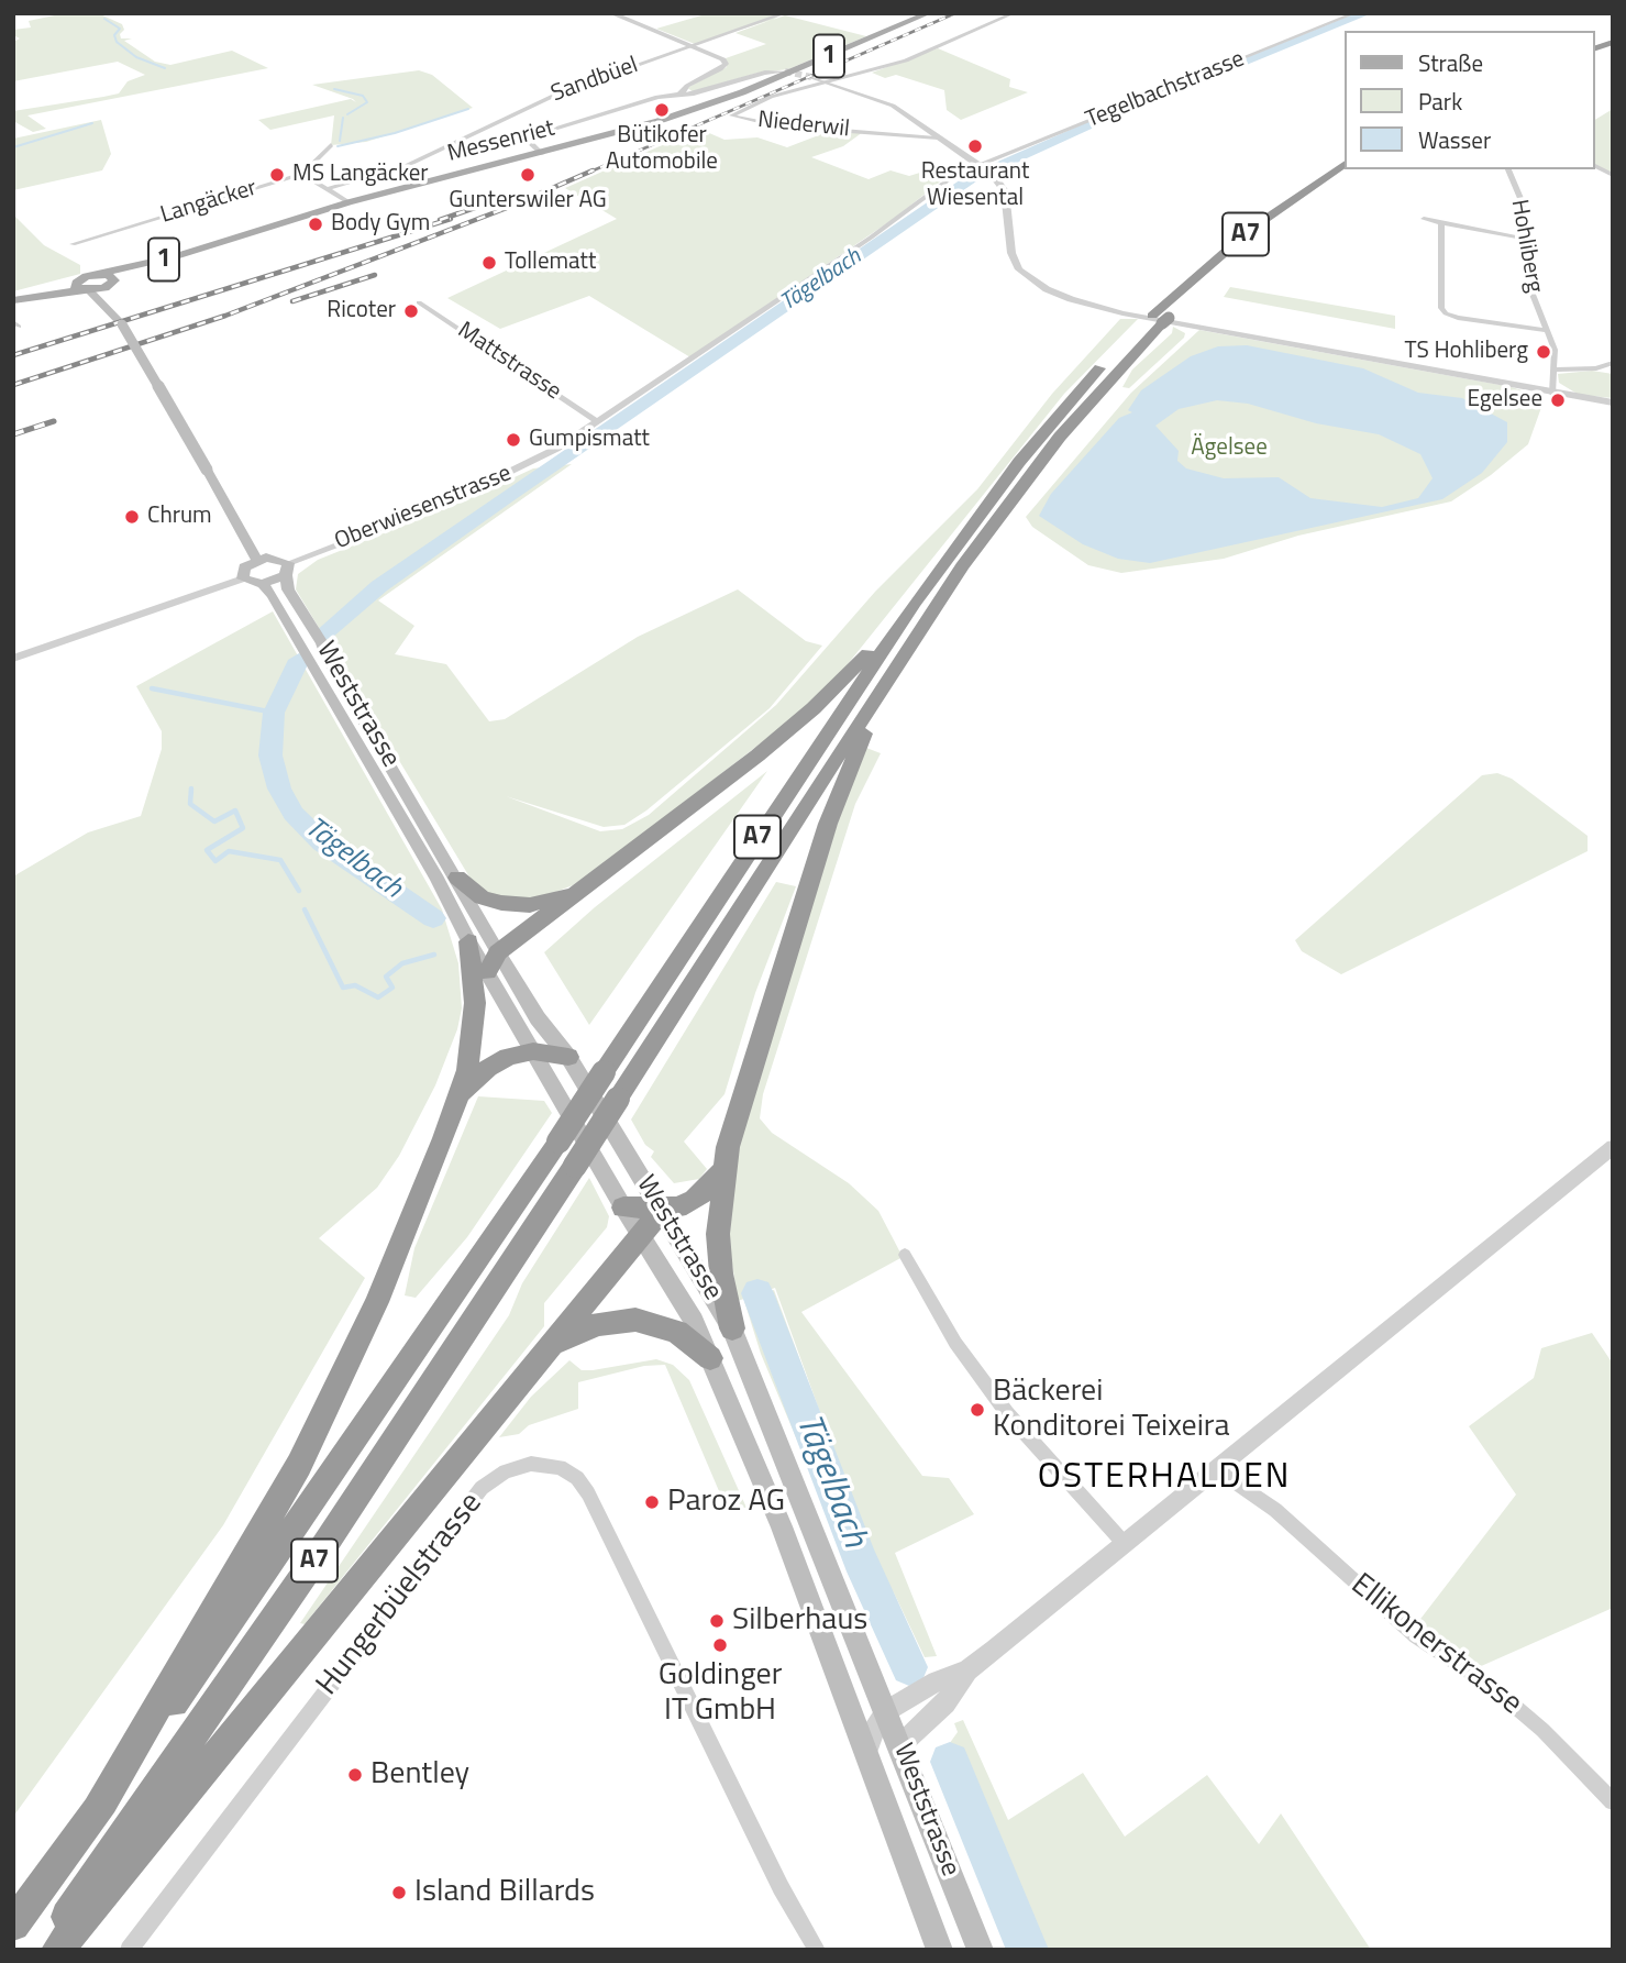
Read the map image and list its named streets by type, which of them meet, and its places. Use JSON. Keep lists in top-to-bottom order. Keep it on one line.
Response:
{"streets":{"highway":["A7"],"main road":["1","Messenriet","Weststrasse"],"street":["Sandbüel","Tegelbachstrasse","Niederwil","Langäcker","Hohliberg","Mattstrasse","Oberwiesenstrasse","Hungerbüelstrasse","Ellikonerstrasse"]},"crossings":[["1","Messenriet"],["Tegelbachstrasse","Oberwiesenstrasse"],["A7","Weststrasse"],["Mattstrasse","Oberwiesenstrasse"],["Oberwiesenstrasse","Weststrasse"]],"districts":["OSTERHALDEN"],"water":["Tägelbach"],"parks":["Ägelsee"],"places":["Bütikofer Automobile","Restaurant Wiesental","MS Langäcker","Gunterswiler AG","Body Gym","Tollematt","Ricoter","TS Hohliberg","Egelsee","Gumpismatt","Chrum","Bäckerei Konditorei Teixeira","Paroz AG","Silberhaus","Goldinger IT GmbH","Bentley","Island Billards"],"legend":["Straße","Park","Wasser"]}
